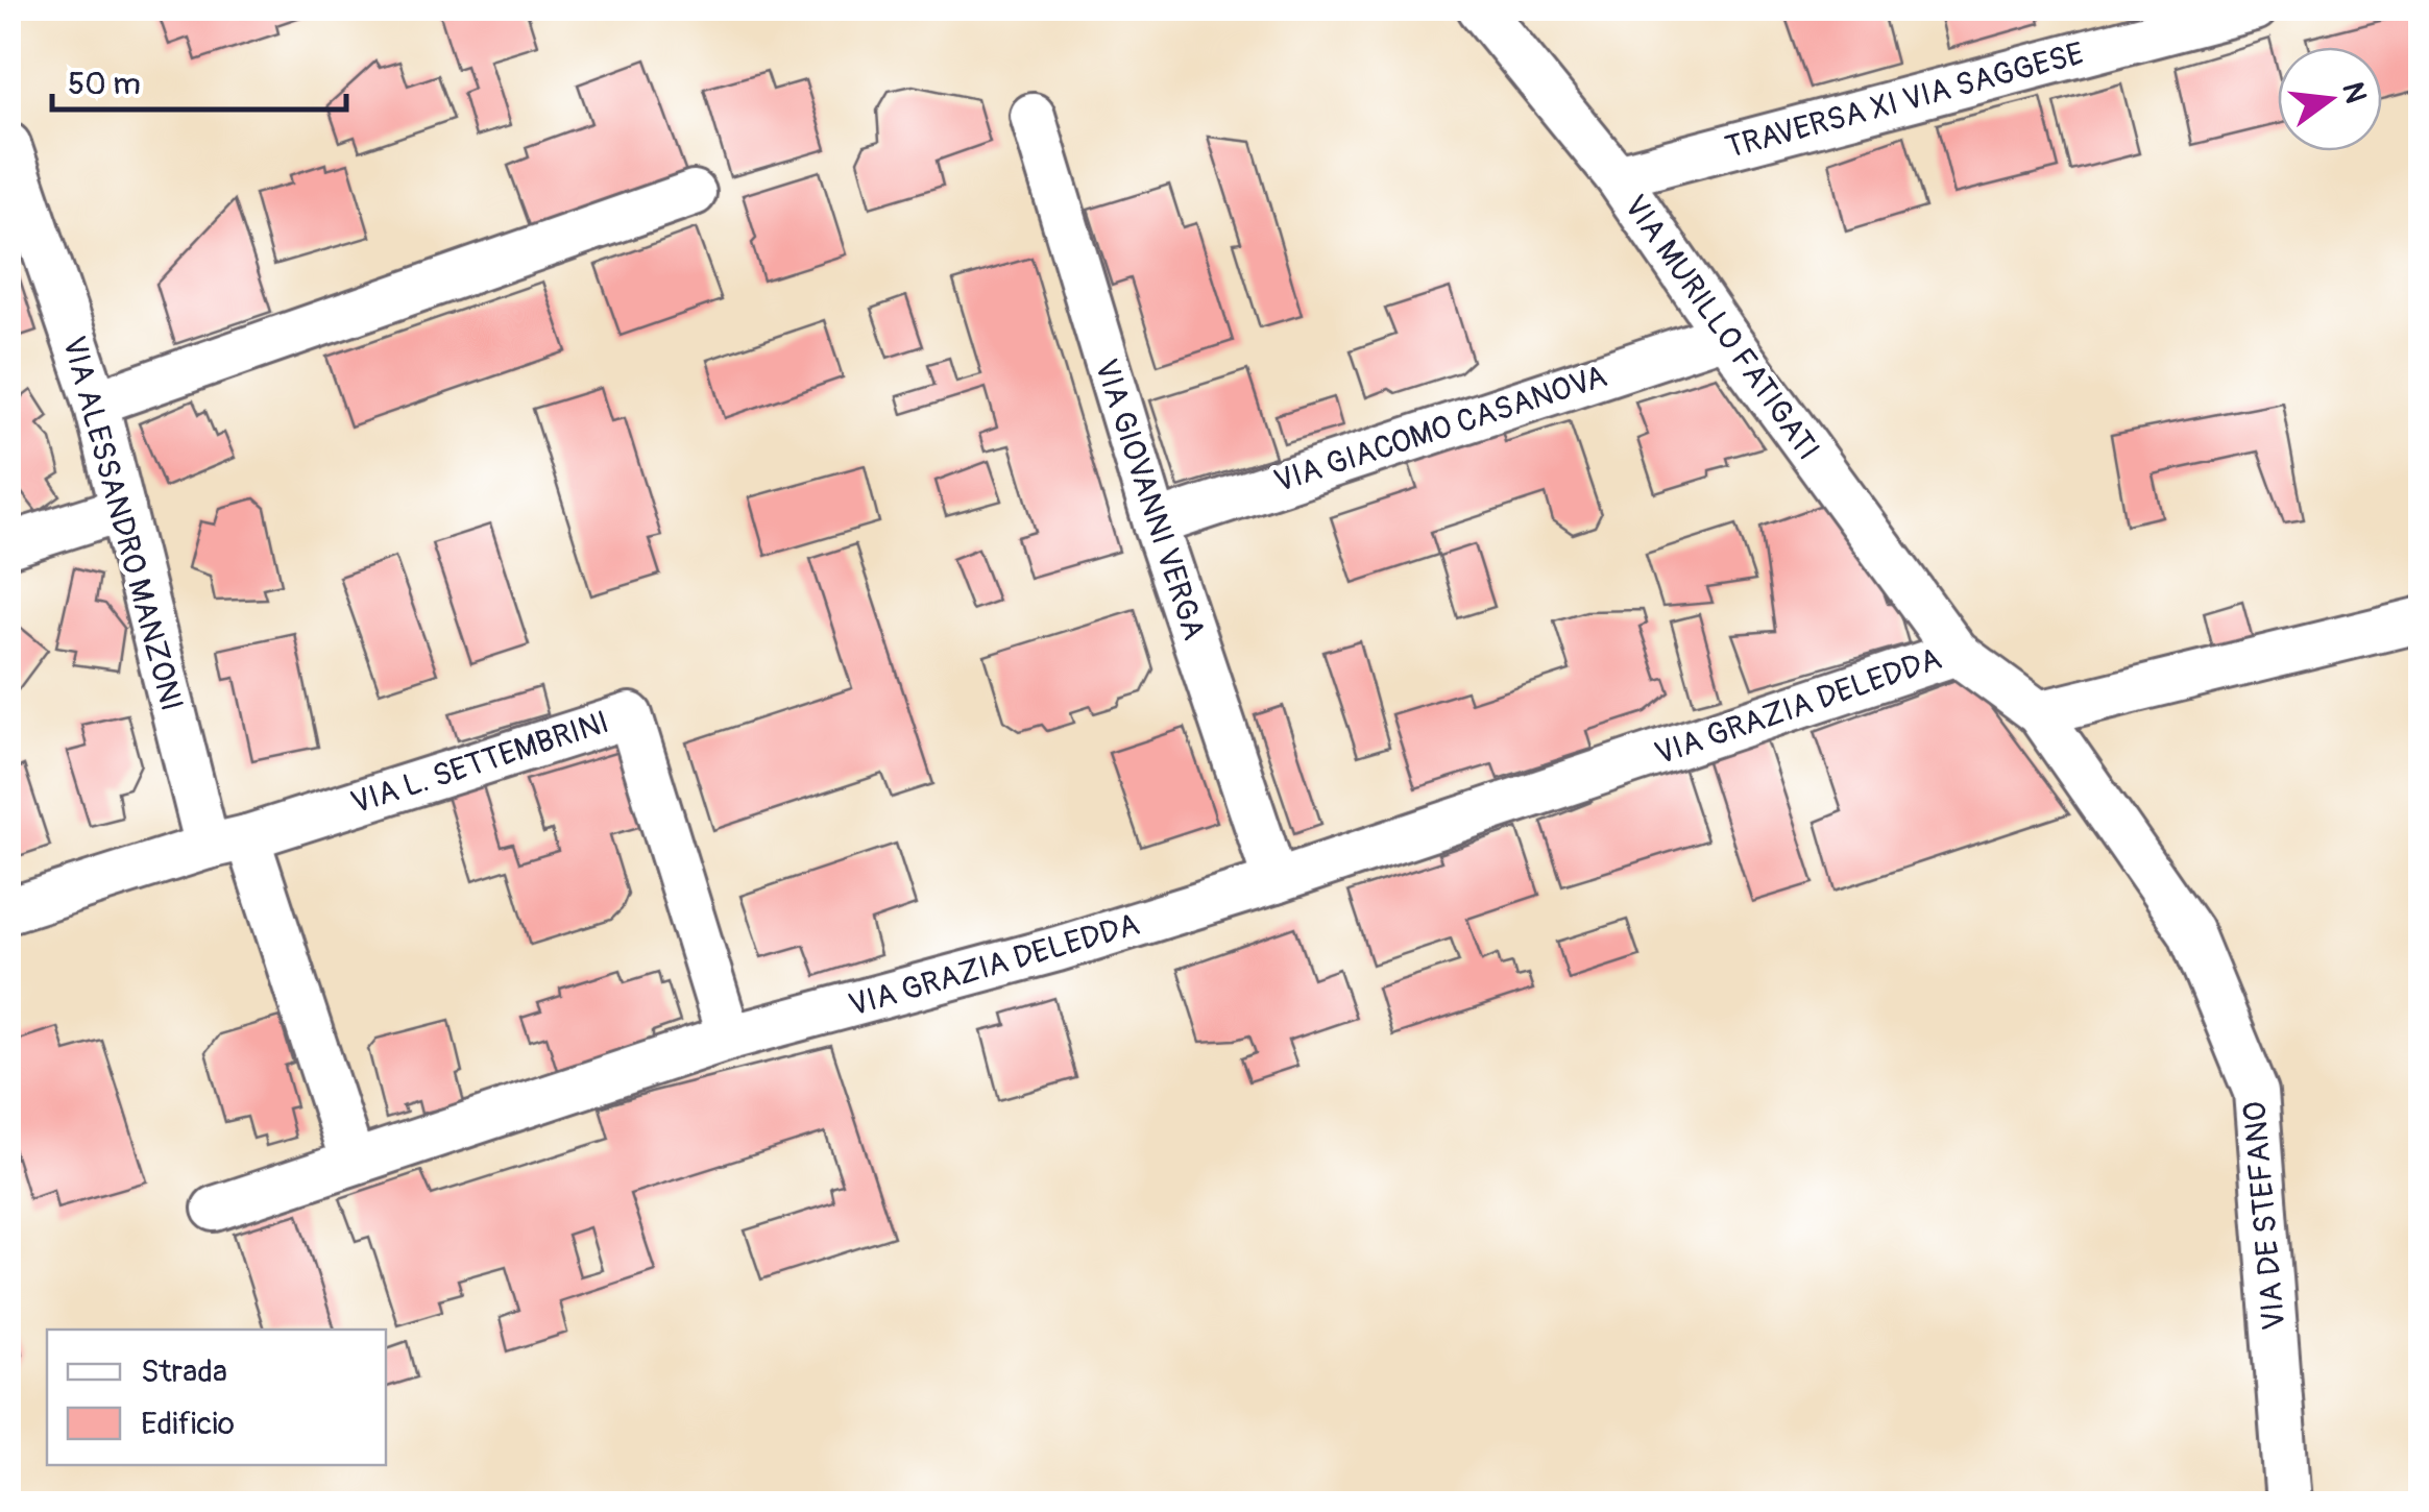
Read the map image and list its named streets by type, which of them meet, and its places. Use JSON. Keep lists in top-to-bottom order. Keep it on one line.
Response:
{"streets":{"street":["TRAVERSA XI VIA SAGGESE","VIA MURILLO FATIGATI","VIA GIACOMO CASANOVA","VIA GIOVANNI VERGA","VIA ALESSANDRO MANZONI","VIA GRAZIA DELEDDA","VIA L. SETTEMBRINI","VIA DE STEFANO"]},"crossings":[["TRAVERSA XI VIA SAGGESE","VIA MURILLO FATIGATI"],["VIA MURILLO FATIGATI","VIA GIACOMO CASANOVA"],["VIA MURILLO FATIGATI","VIA GRAZIA DELEDDA"],["VIA MURILLO FATIGATI","VIA DE STEFANO"],["VIA GIACOMO CASANOVA","VIA GIOVANNI VERGA"],["VIA GIOVANNI VERGA","VIA GRAZIA DELEDDA"],["VIA ALESSANDRO MANZONI","VIA L. SETTEMBRINI"],["VIA GRAZIA DELEDDA","VIA L. SETTEMBRINI"],["VIA GRAZIA DELEDDA","VIA DE STEFANO"]],"legend":["Strada","Edificio"],"scale_bar":"50 m","north":"right"}
